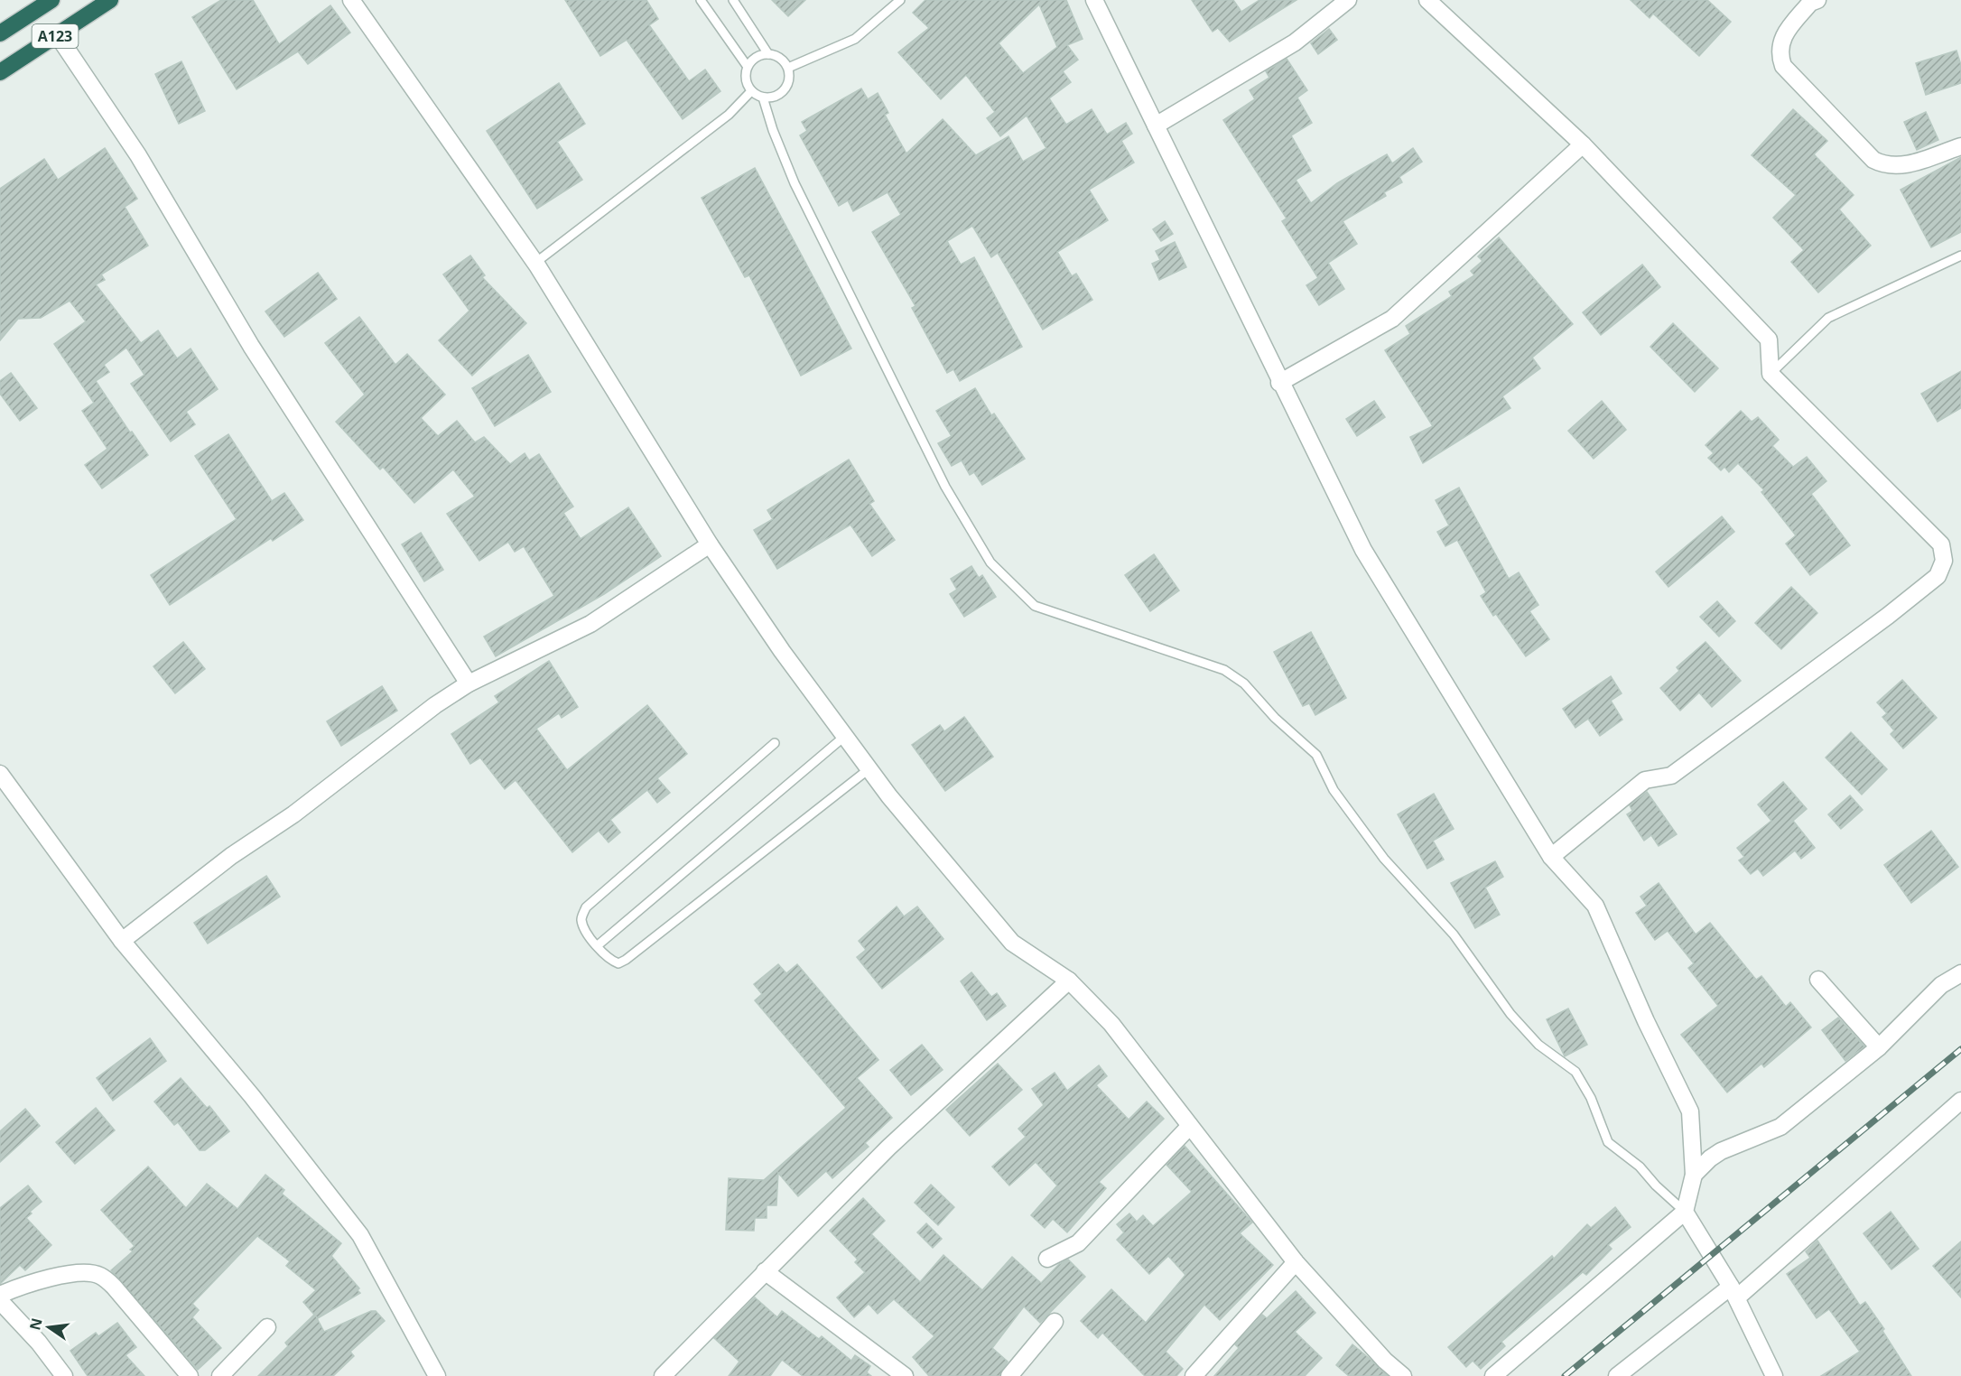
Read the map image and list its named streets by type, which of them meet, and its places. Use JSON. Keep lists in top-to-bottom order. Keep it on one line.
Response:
{"streets":{"highway":["A123"]},"north":"left"}
